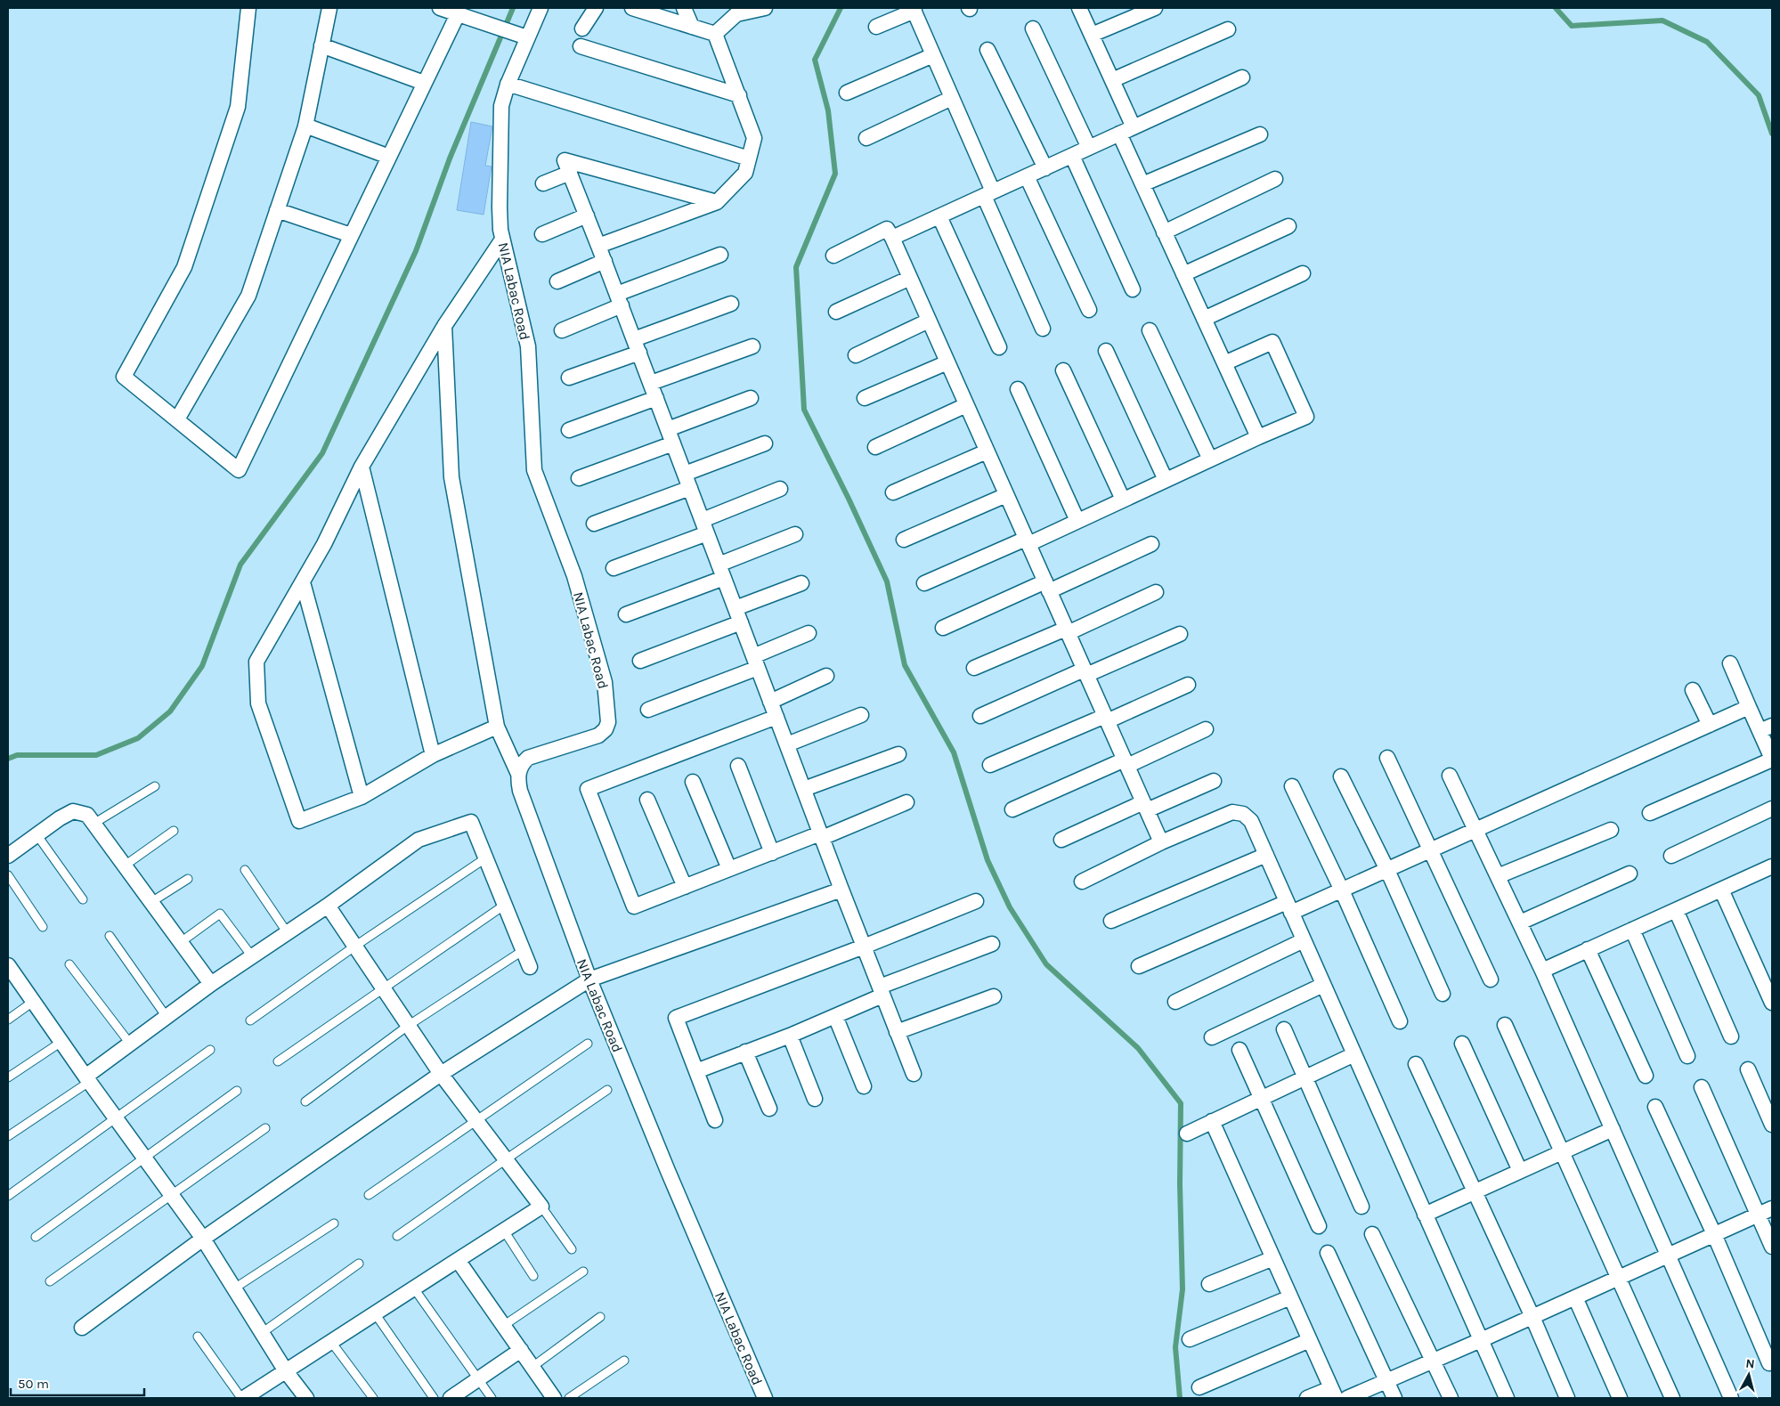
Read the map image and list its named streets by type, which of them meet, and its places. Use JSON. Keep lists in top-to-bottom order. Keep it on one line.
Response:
{"streets":{"street":["NIA Labac Road"]},"scale_bar":"50 m","north":"top"}
